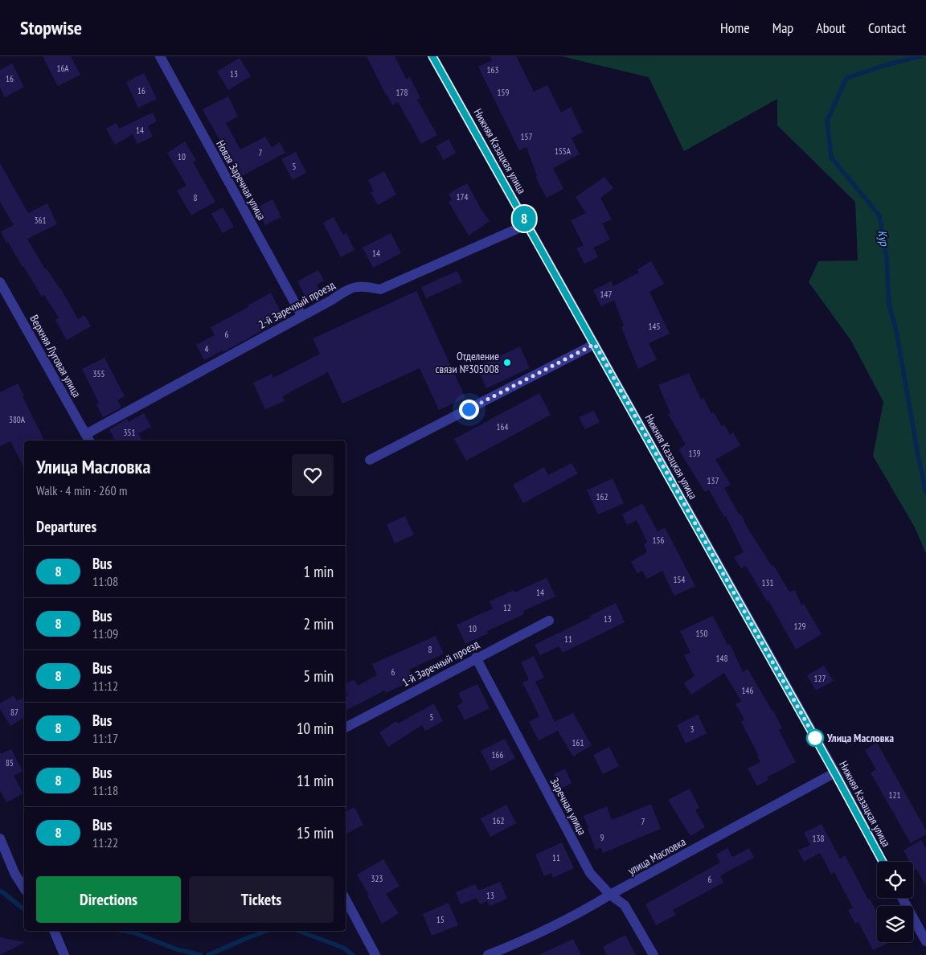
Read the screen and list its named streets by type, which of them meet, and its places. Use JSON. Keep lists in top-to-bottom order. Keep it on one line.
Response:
{"streets":{"street":["Нижняя Казацкая улица","Новая Заречная улица","2-й Заречный проезд","Верхняя Луговая улица","1-й Заречный проезд","Заречная улица","улица Масловка"]},"crossings":[["Нижняя Казацкая улица","2-й Заречный проезд"],["Нижняя Казацкая улица","улица Масловка"],["Новая Заречная улица","2-й Заречный проезд"],["2-й Заречный проезд","Верхняя Луговая улица"],["1-й Заречный проезд","Заречная улица"],["Заречная улица","улица Масловка"]],"water":["Кур"],"places":["Отделение связи №305008","Улица Масловка"],"lines":["bus line 8"],"house_numbers":["16А","163","13","16","16","178","159","14","157","155А","7","10","5","174","8","361","14","147","145","6","4","355","380А","164","351","139","137","162","156","154","131","14","12","13","129","10","150","11","8","148","6","127","146","87","5","3","161","166","85","121","162","7","9","138","11","323","6","13","15"],"page":{"header":"Stopwise","nav":["Home","Map","About","Contact"],"on_map":"8","heading":[["Улица Масловка","Walk · 4 min · 260 m"],"Departures"],"list":[{"mark":"8","name":"Bus","note":"11:08","value":"1 min"},{"mark":"8","name":"Bus","note":"11:09","value":"2 min"},{"mark":"8","name":"Bus","note":"11:12","value":"5 min"},{"mark":"8","name":"Bus","note":"11:17","value":"10 min"},{"mark":"8","name":"Bus","note":"11:18","value":"11 min"},{"mark":"8","name":"Bus","note":"11:22","value":"15 min"}],"buttons":["Directions","Tickets"]}}
